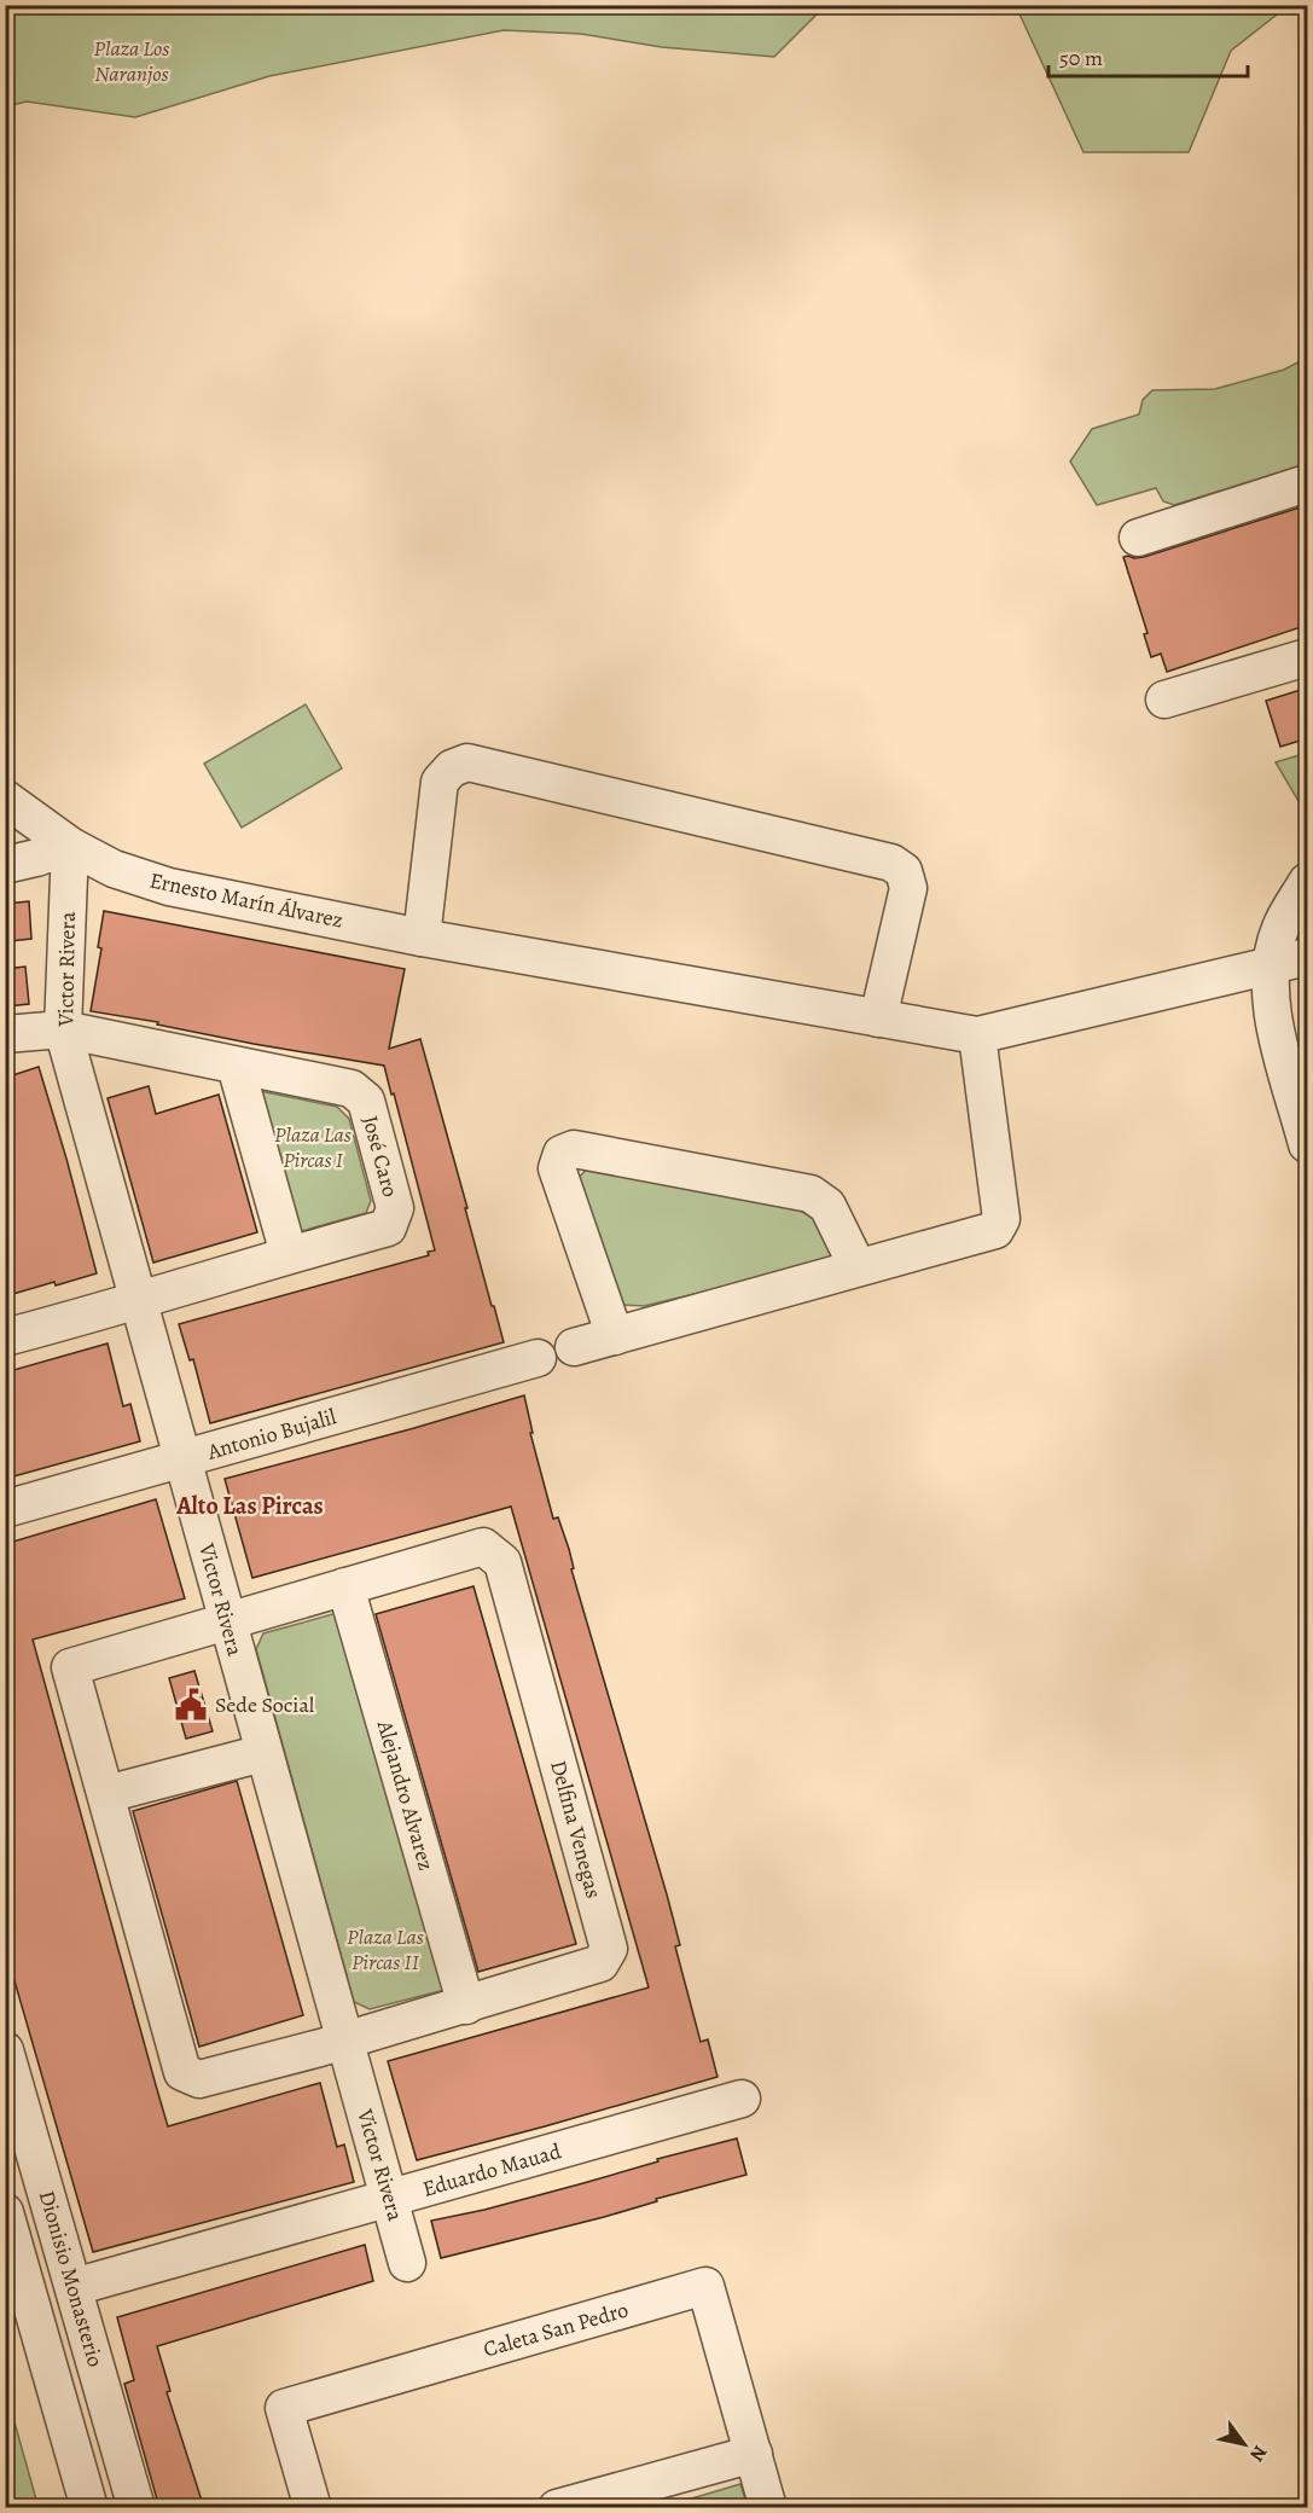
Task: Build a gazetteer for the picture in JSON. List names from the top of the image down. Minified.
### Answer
{"streets":{"street":["Ernesto Marín Álvarez","Victor Rivera","José Caro","Antonio Bujalil","Alejandro Alvarez","Delfina Venegas","Eduardo Mauad","Dionisio Monasterio","Caleta San Pedro"]},"crossings":[["Ernesto Marín Álvarez","Victor Rivera"],["Victor Rivera","José Caro"],["Victor Rivera","Antonio Bujalil"],["Victor Rivera","Delfina Venegas"],["Victor Rivera","Eduardo Mauad"],["Alejandro Alvarez","Delfina Venegas"],["Eduardo Mauad","Dionisio Monasterio"]],"districts":["Alto Las Pircas"],"parks":["Plaza Los Naranjos","Plaza Las Pircas I","Plaza Las Pircas II"],"places":{"public building":["Sede Social"]},"scale_bar":"50 m","north":"bottom right"}
